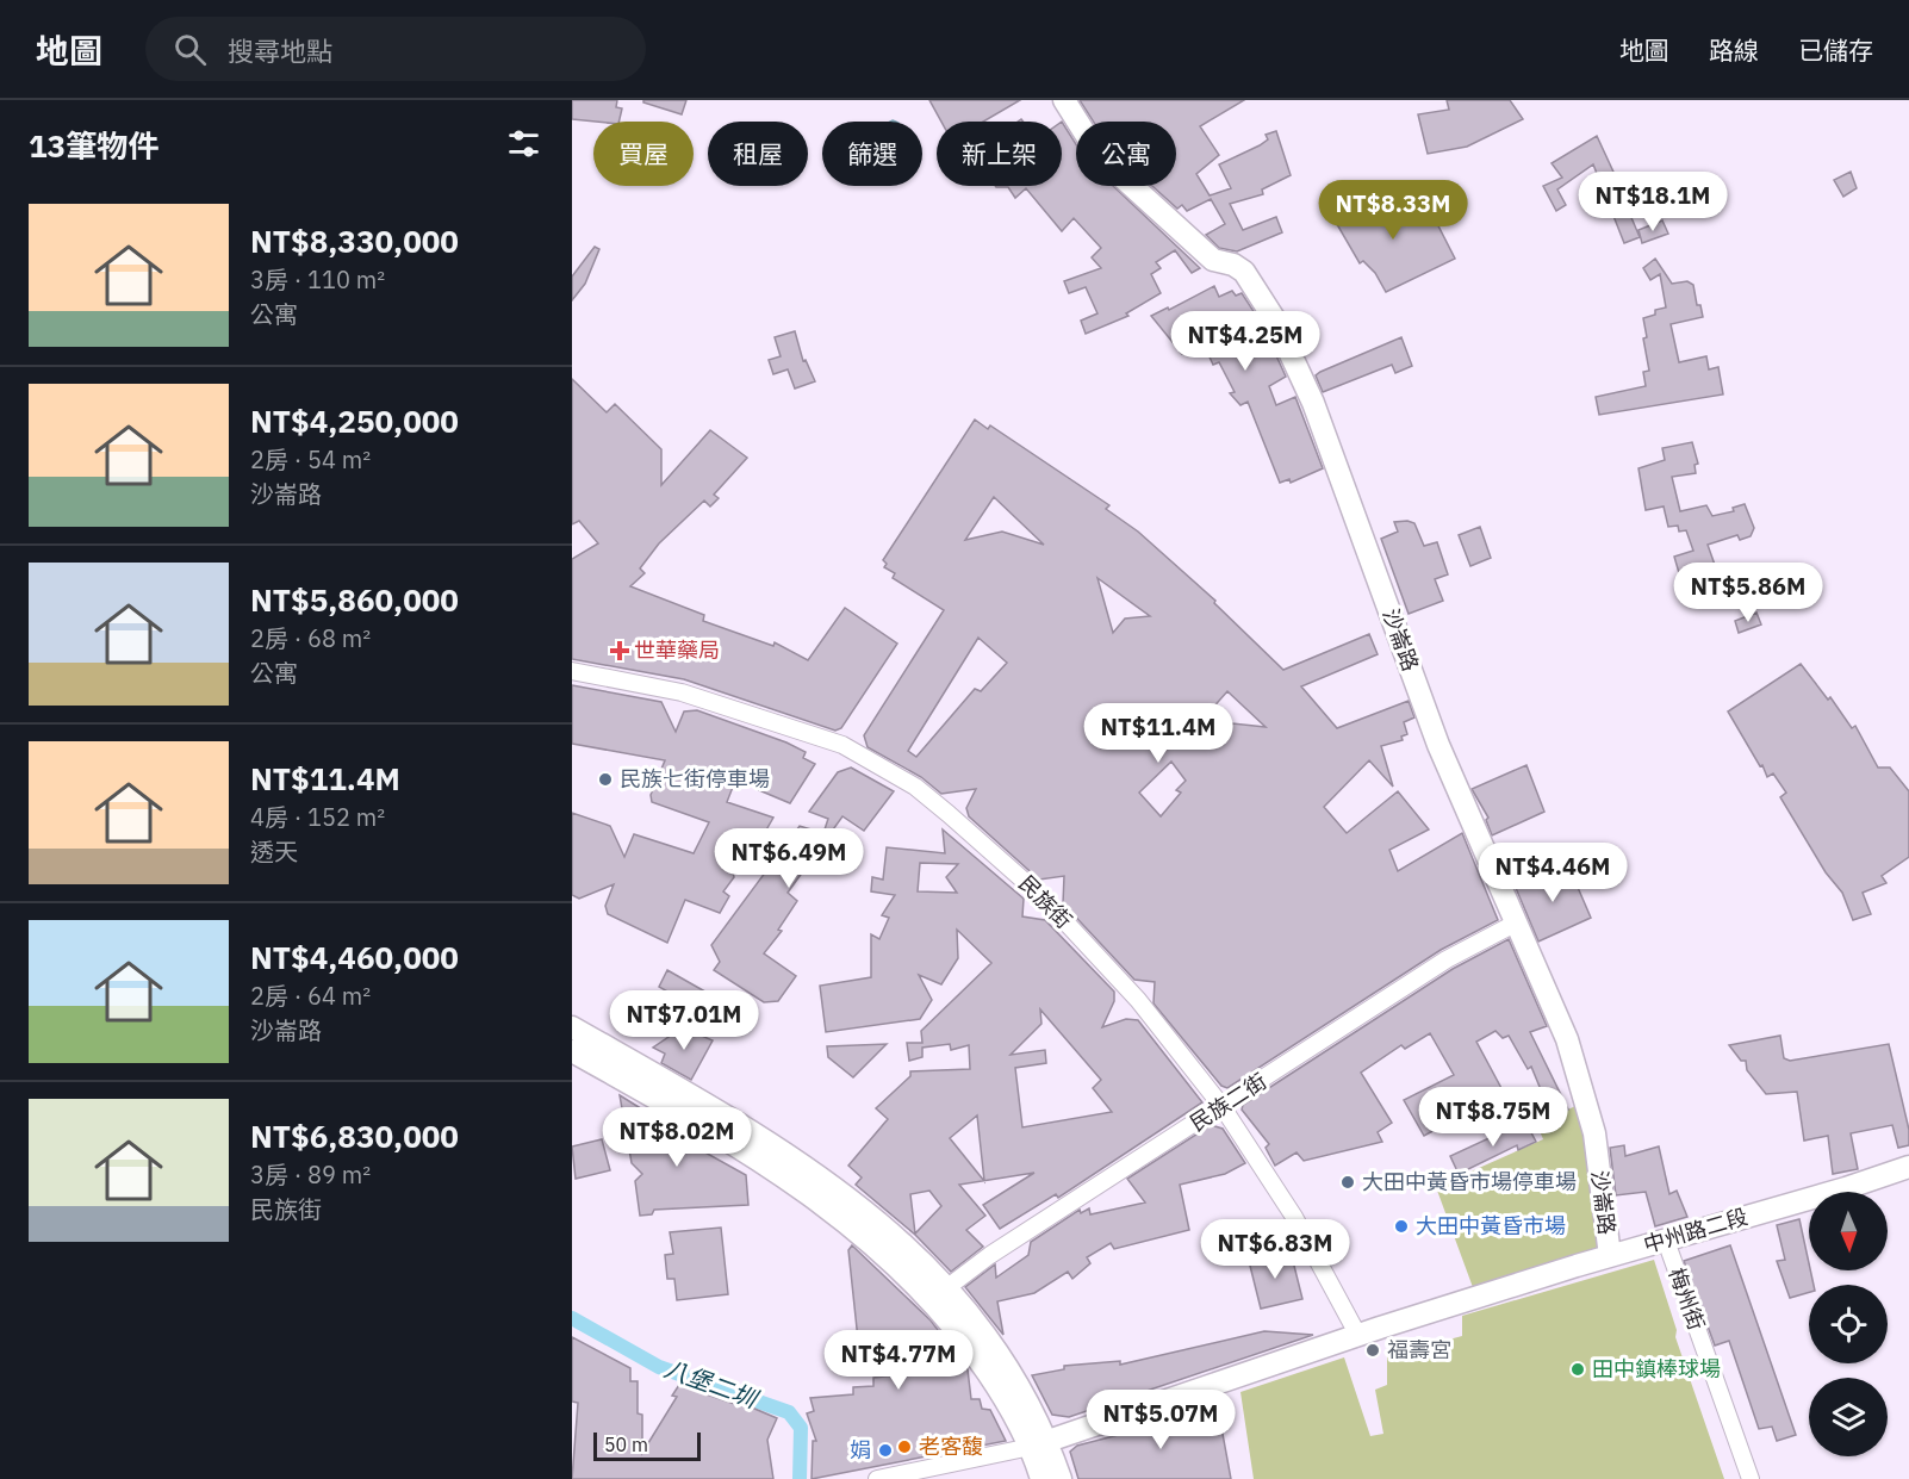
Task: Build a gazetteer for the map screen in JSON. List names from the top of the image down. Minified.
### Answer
{"streets":{"street":["沙崙路","民族街","民族二街","中州路二段","梅州街"]},"crossings":[["沙崙路","民族二街"],["沙崙路","中州路二段"],["民族街","民族二街"],["民族街","中州路二段"],["中州路二段","梅州街"]],"water":["八堡二圳"],"places":{"health":["世華藥局"],"other":["民族七街停車場","大田中黃昏市場停車場","大田中黃昏市場","福壽宮","田中鎮棒球場","老客馥","娟"]},"scale_bar":"50 m","north":"bottom","page":{"header":"地圖","search":"搜尋地點","nav":["地圖","路線","已儲存"],"heading":"13筆物件","chip":["買屋","租屋","篩選","新上架","公寓"],"price":["NT$18.1M","NT$8.33M","NT$4.25M","NT$5.86M","NT$11.4M","NT$6.49M","NT$4.46M","NT$7.01M","NT$8.75M","NT$8.02M","NT$6.83M","NT$4.77M","NT$5.07M"],"list":[{"name":"NT$8,330,000","note":"3房 · 110 m² · 公寓"},{"name":"NT$4,250,000","note":"2房 · 54 m² · 沙崙路"},{"name":"NT$5,860,000","note":"2房 · 68 m² · 公寓"},{"name":"NT$11.4M","note":"4房 · 152 m² · 透天"},{"name":"NT$4,460,000","note":"2房 · 64 m² · 沙崙路"},{"name":"NT$6,830,000","note":"3房 · 89 m² · 民族街"}],"scale":"50 m"}}
